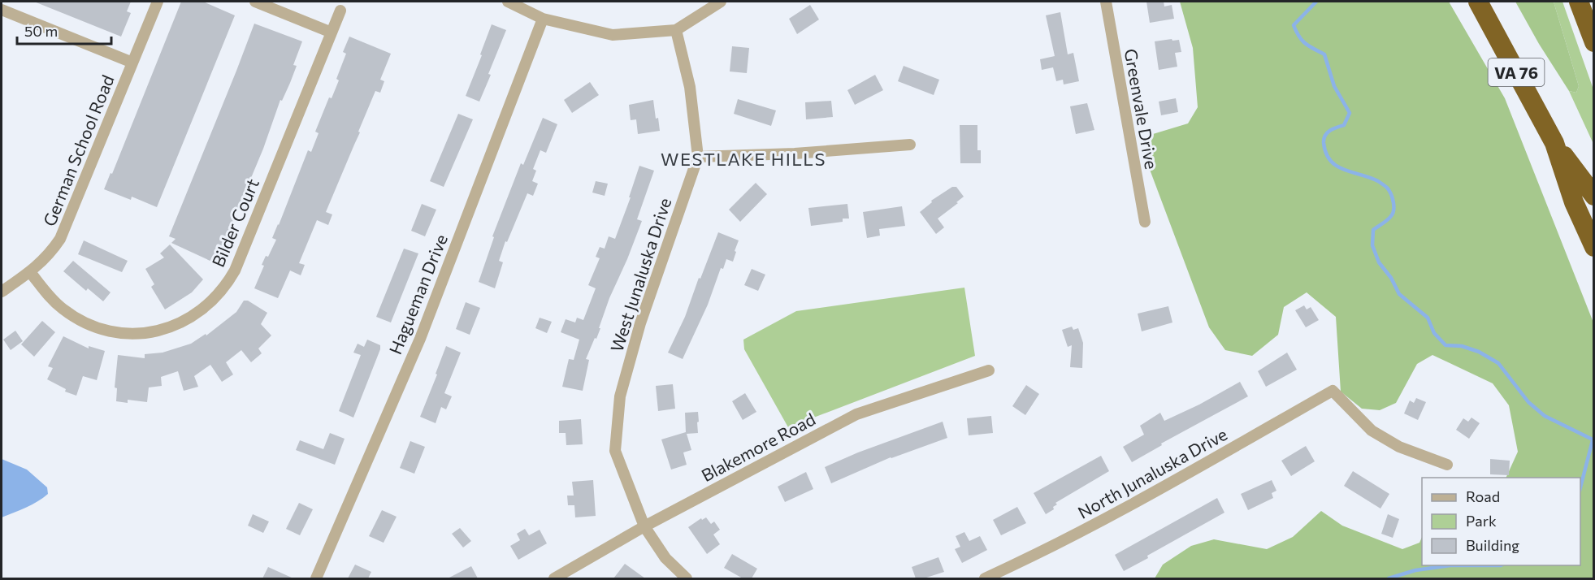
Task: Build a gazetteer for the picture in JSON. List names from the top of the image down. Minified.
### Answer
{"streets":{"highway":["VA 76"],"street":["Greenvale Drive","German School Road","Bilder Court","West Junaluska Drive","Hagueman Drive","Blakemore Road","North Junaluska Drive"]},"crossings":[["German School Road","Bilder Court"],["West Junaluska Drive","Blakemore Road"]],"districts":["WESTLAKE HILLS"],"legend":["Road","Park","Building"],"scale_bar":"50 m"}
